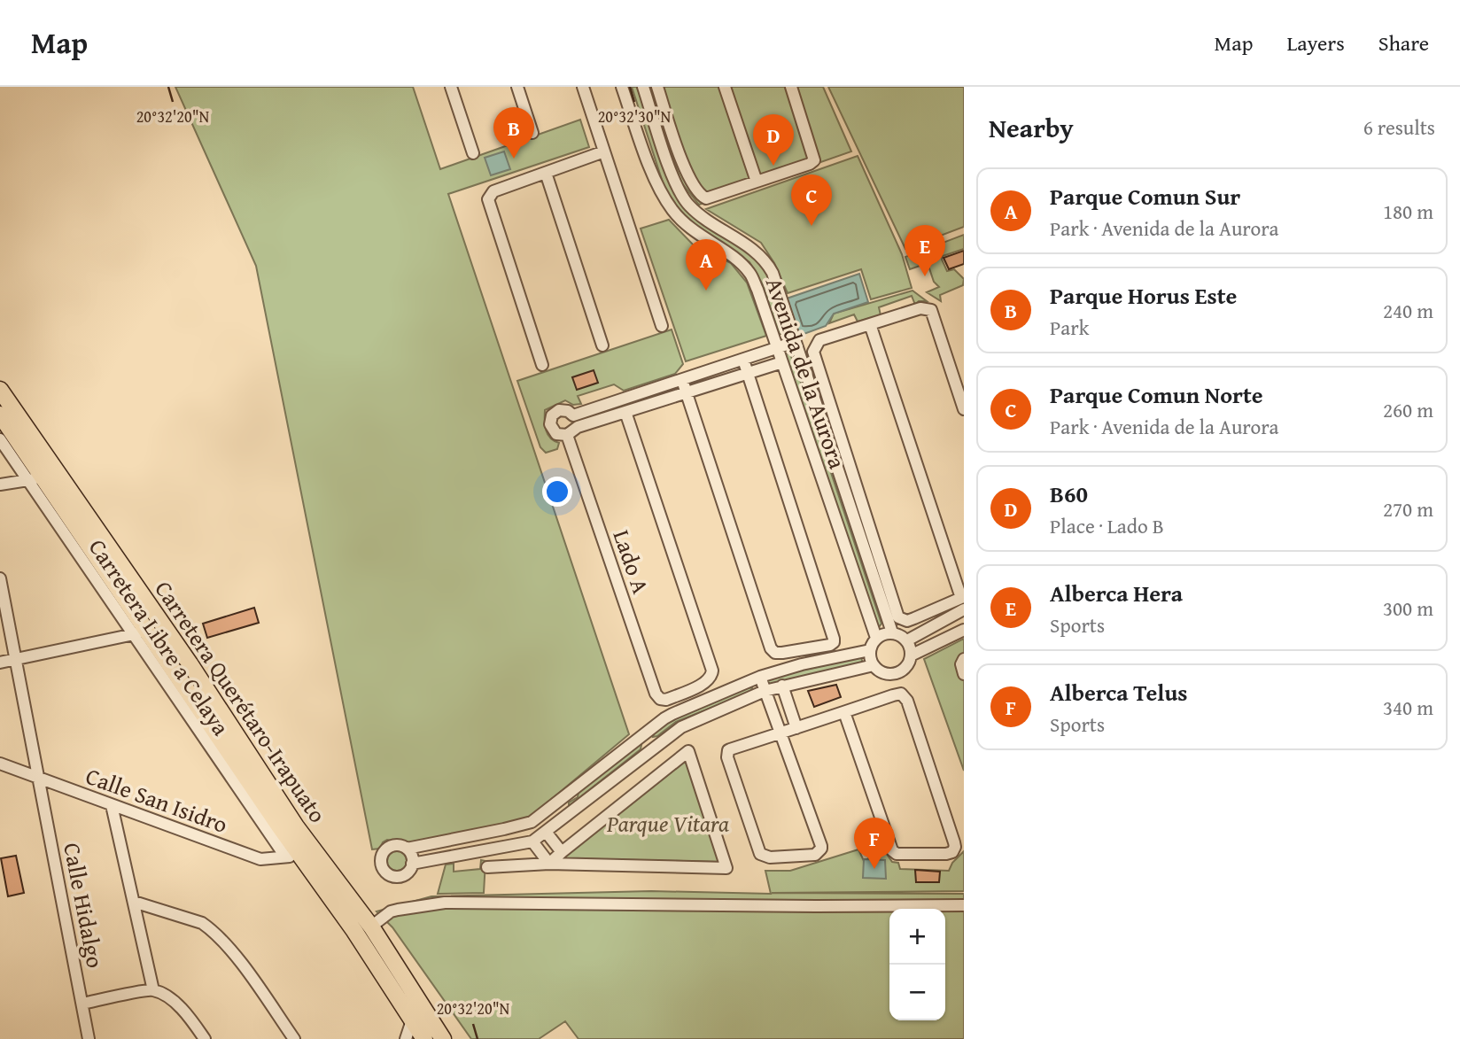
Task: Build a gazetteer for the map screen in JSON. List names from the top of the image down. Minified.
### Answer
{"streets":{"highway":["Carretera Querétaro-Irapuato"],"street":["Avenida de la Aurora","Lado A","Calle San Isidro","Calle Hidalgo"]},"crossings":[["Calle San Isidro","Calle Hidalgo"]],"parks":["Parque Vitara"],"page":{"header":"Map","nav":["Map","Layers","Share"],"heading":["Nearby","6 results"],"pins":["B","D","C","E","A","F"],"list":[{"mark":"A","name":"Parque Comun Sur","note":"Park · Avenida de la Aurora","value":"180 m"},{"mark":"B","name":"Parque Horus Este","note":"Park","value":"240 m"},{"mark":"C","name":"Parque Comun Norte","note":"Park · Avenida de la Aurora","value":"260 m"},{"mark":"D","name":"B60","note":"Place · Lado B","value":"270 m"},{"mark":"E","name":"Alberca Hera","note":"Sports","value":"300 m"},{"mark":"F","name":"Alberca Telus","note":"Sports","value":"340 m"}],"map_buttons":["+","−"]},"coordinates":["20°32'20\"N","20°32'30\"N"]}
